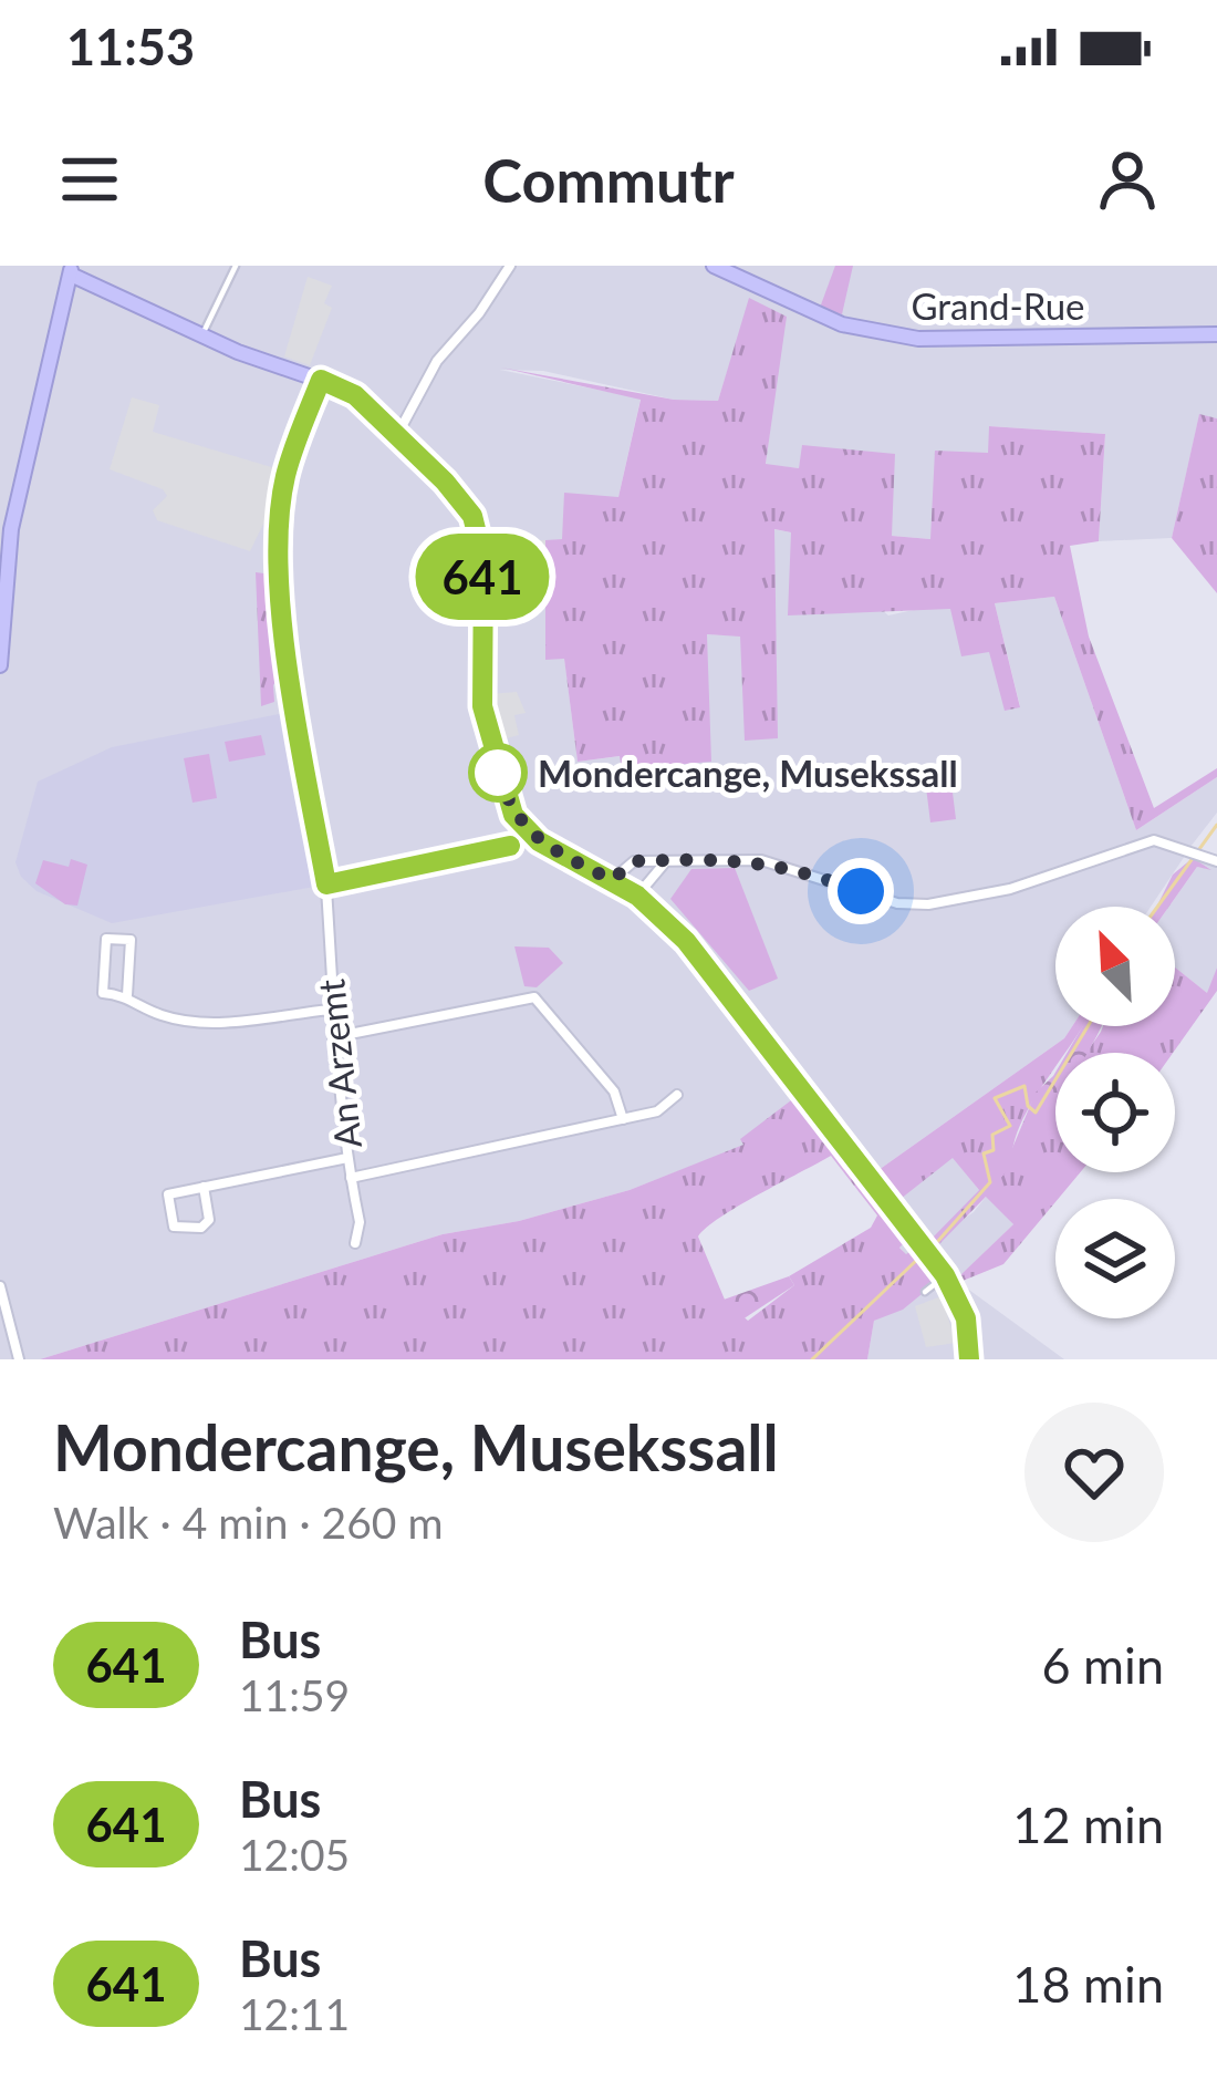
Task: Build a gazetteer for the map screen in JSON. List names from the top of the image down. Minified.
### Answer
{"streets":{"main road":["Grand-Rue"],"street":["An Arzemt"]},"places":["Mondercange, Musekssall"],"lines":["bus line 641"],"north":"top left","page":{"status":"11:53","header":"Commutr","on_map":"641","heading":["Mondercange, Musekssall","Walk · 4 min · 260 m"],"list":[{"mark":"641","name":"Bus","note":"11:59","value":"6 min"},{"mark":"641","name":"Bus","note":"12:05","value":"12 min"},{"mark":"641","name":"Bus","note":"12:11","value":"18 min"}]}}
